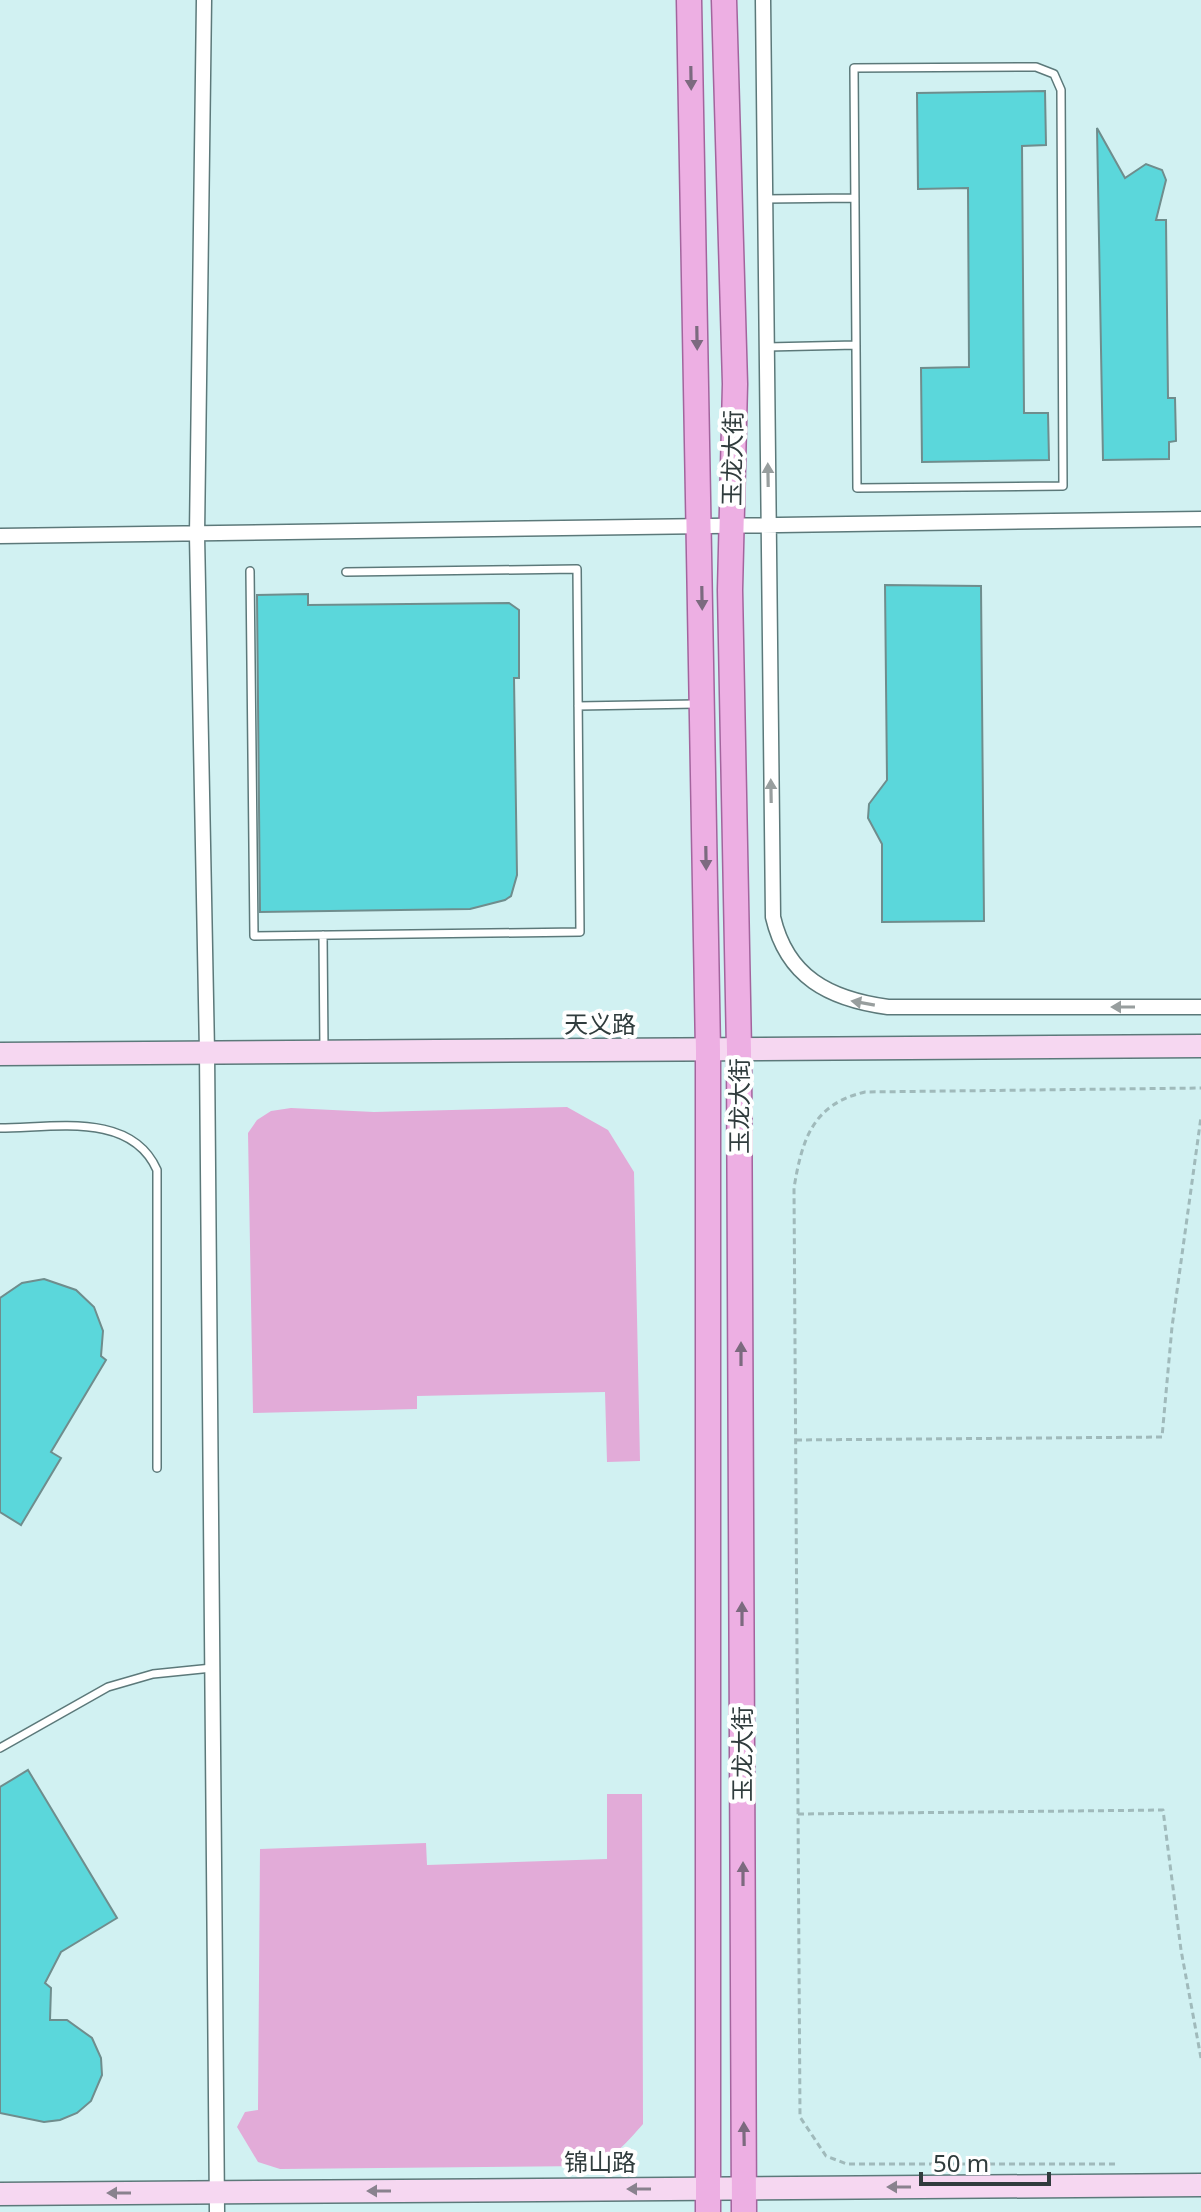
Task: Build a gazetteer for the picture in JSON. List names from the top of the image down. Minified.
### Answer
{"streets":{"main road":["玉龙大街","天义路","锦山路"]},"crossings":[["玉龙大街","天义路"],["玉龙大街","锦山路"]],"one_way":["锦山路"],"scale_bar":"50 m"}
